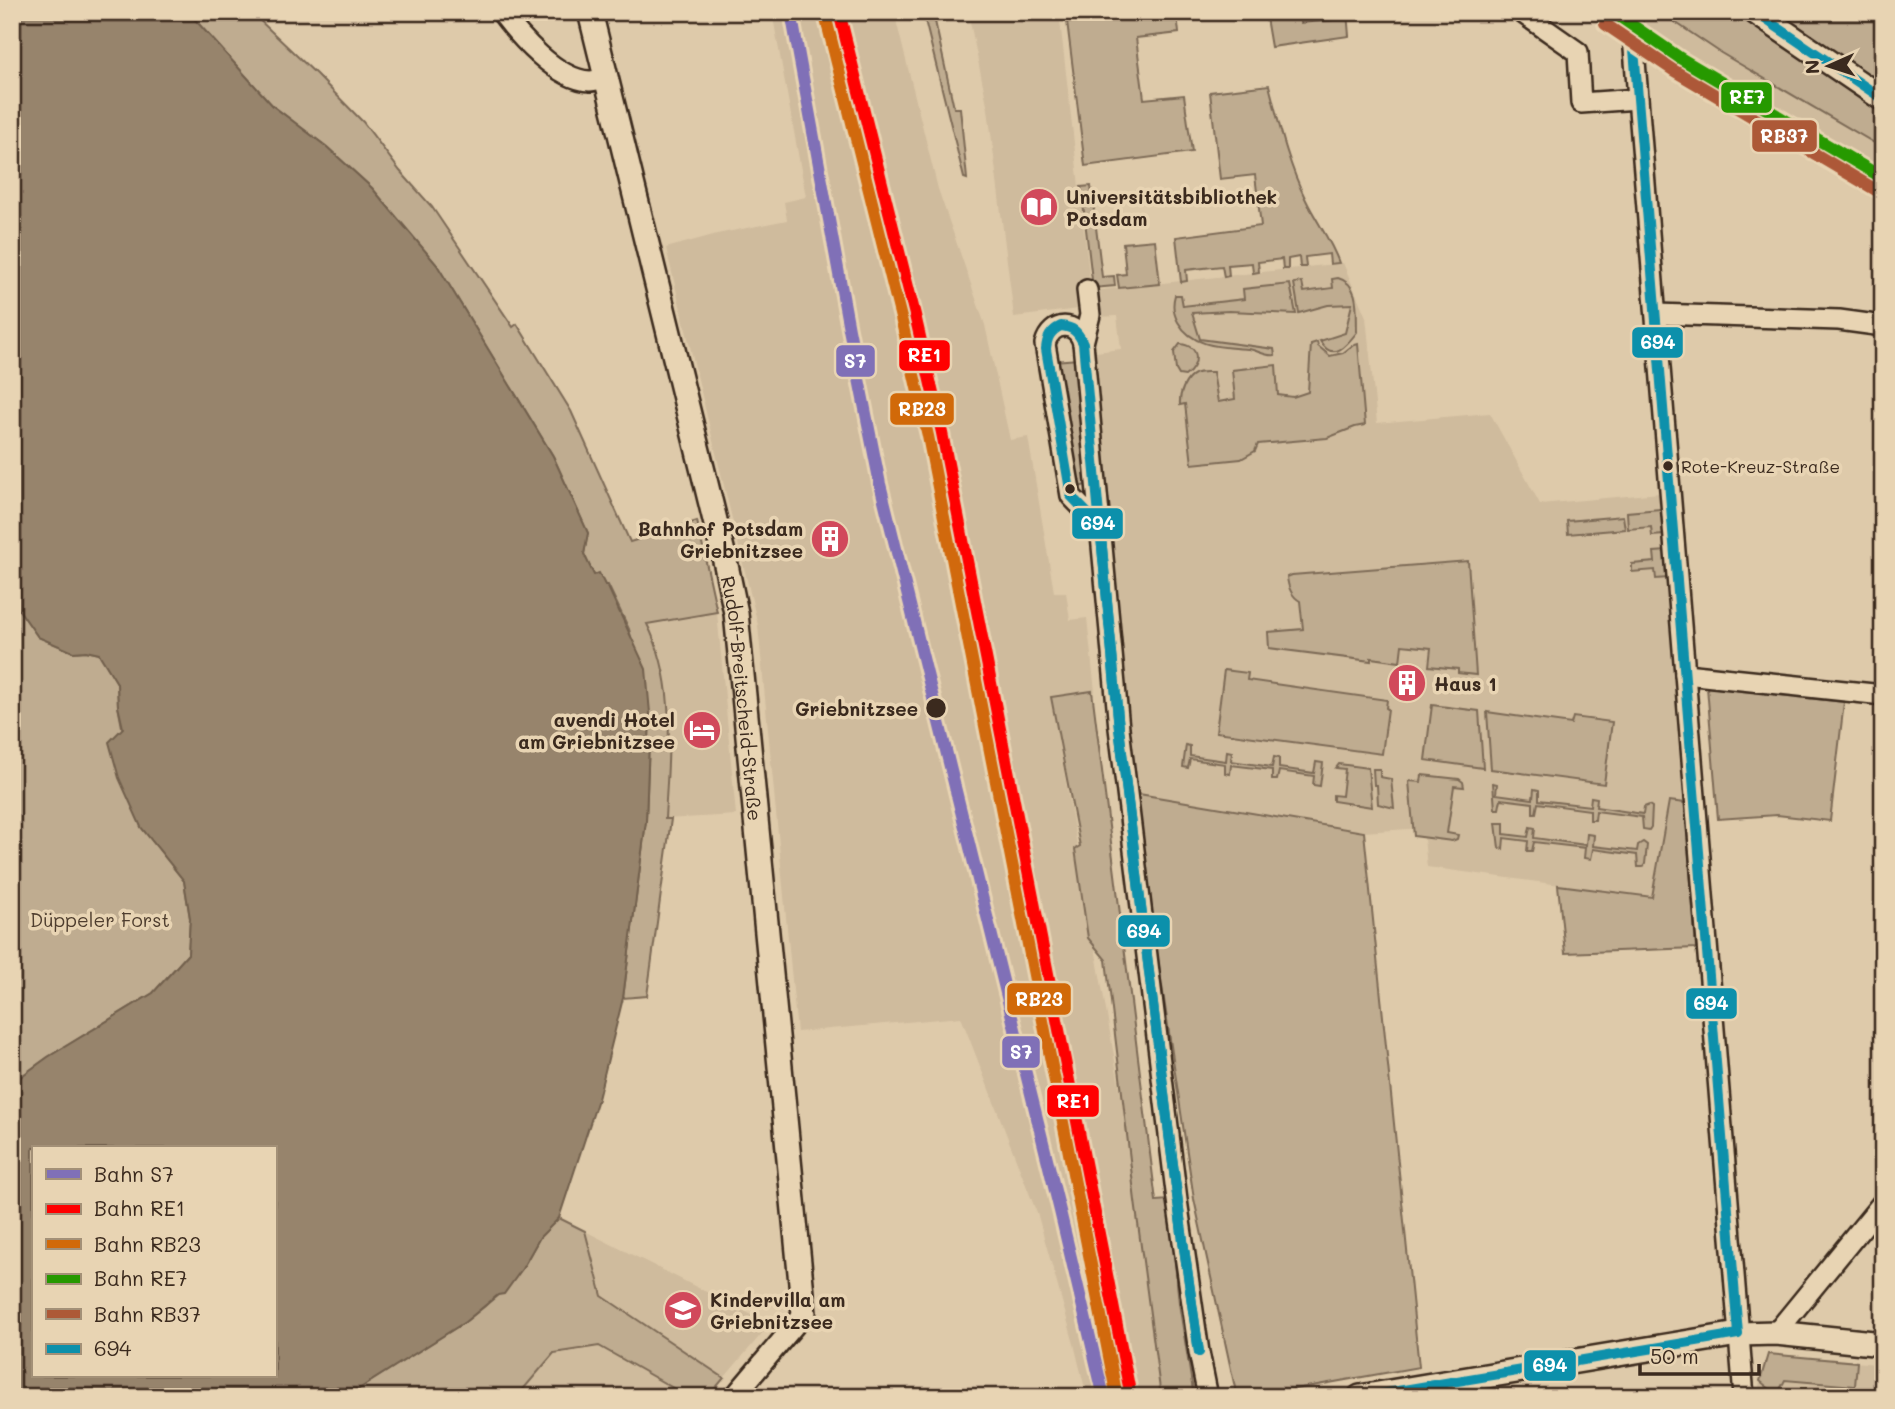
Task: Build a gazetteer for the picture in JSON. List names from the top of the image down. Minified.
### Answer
{"streets":{"street":["Rudolf-Breitscheid-Straße"]},"parks":["Düppeler Forst"],"places":{"library":["Universitätsbibliothek Potsdam"],"other":["Rote-Kreuz-Straße","Griebnitzsee"],"building":["Bahnhof Potsdam Griebnitzsee","Haus 1"],"hotel":["avendi Hotel am Griebnitzsee"],"school or university":["Kindervilla am Griebnitzsee"]},"lines":["rail line S7","rail line RE1","rail line RE7","transit line 694","rail line RB23","rail line RB37"],"legend":["Bahn S7","Bahn RE1","Bahn RB23","Bahn RE7","Bahn RB37","694"],"scale_bar":"50 m","north":"left"}
